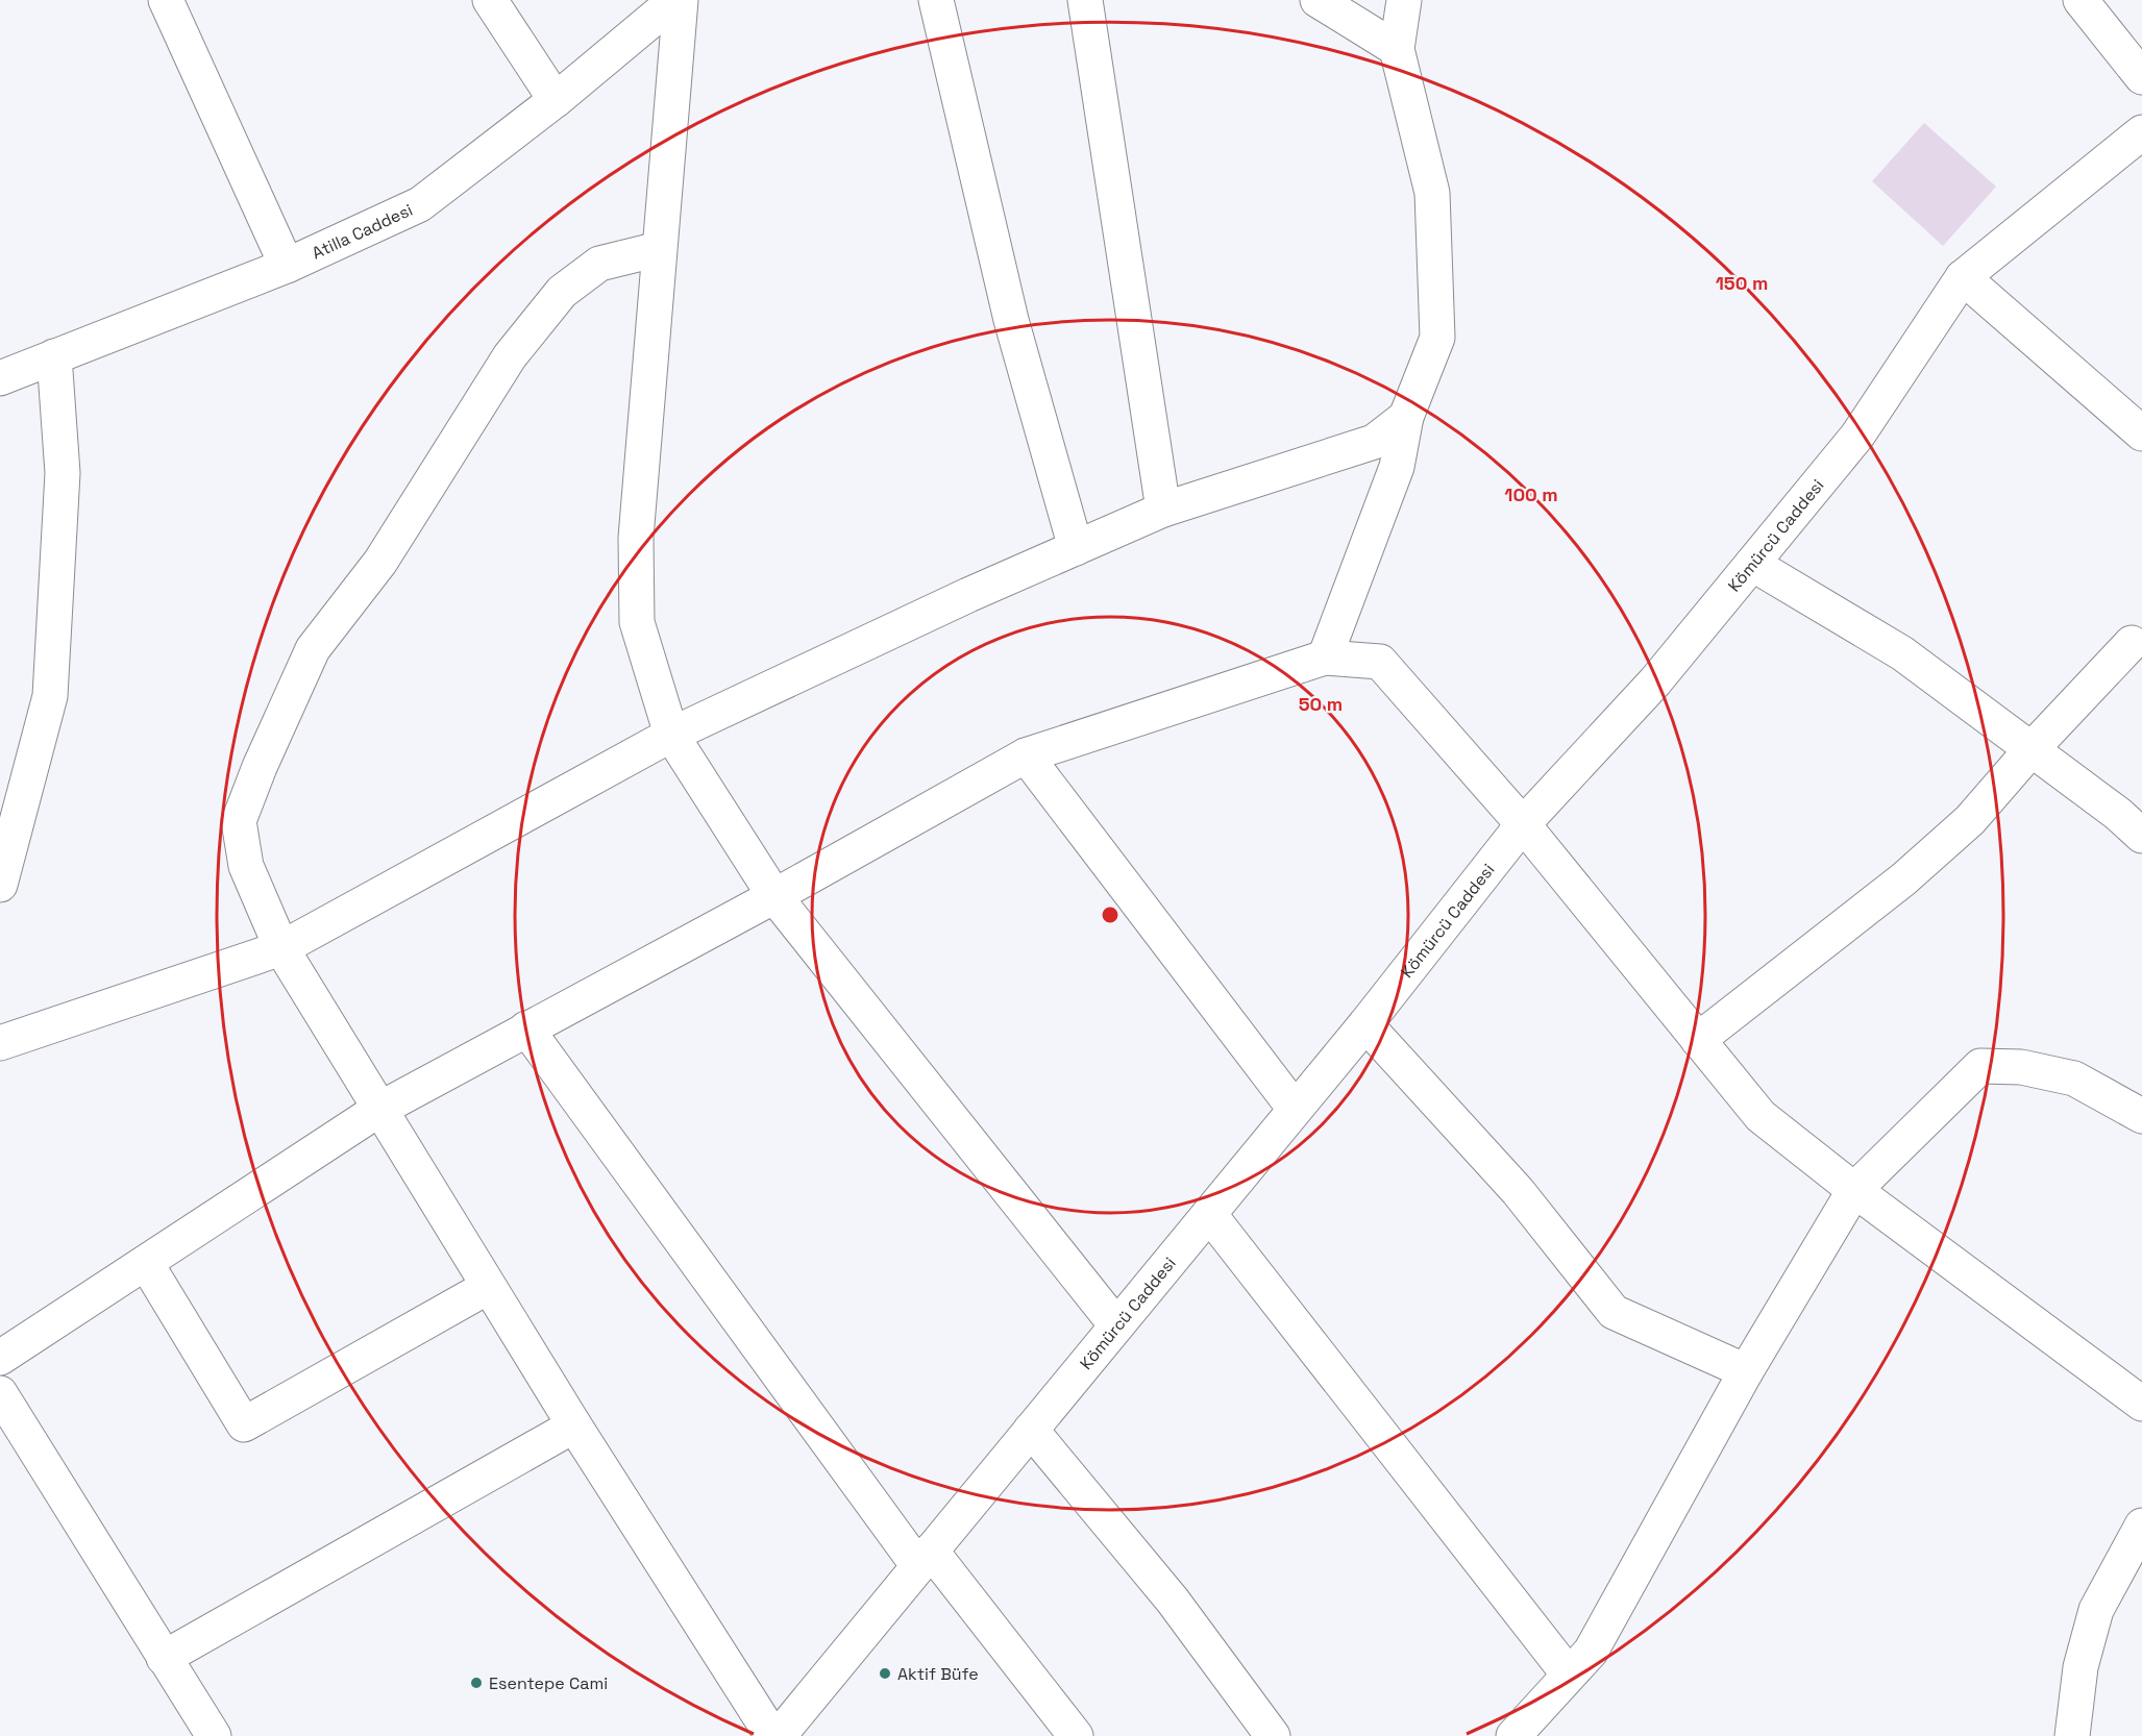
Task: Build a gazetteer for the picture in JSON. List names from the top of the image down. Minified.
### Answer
{"streets":{"street":["Atilla Caddesi","Kömürcü Caddesi"]},"places":["Aktif Büfe","Esentepe Cami"],"rings":["150 m","100 m","50 m"]}
